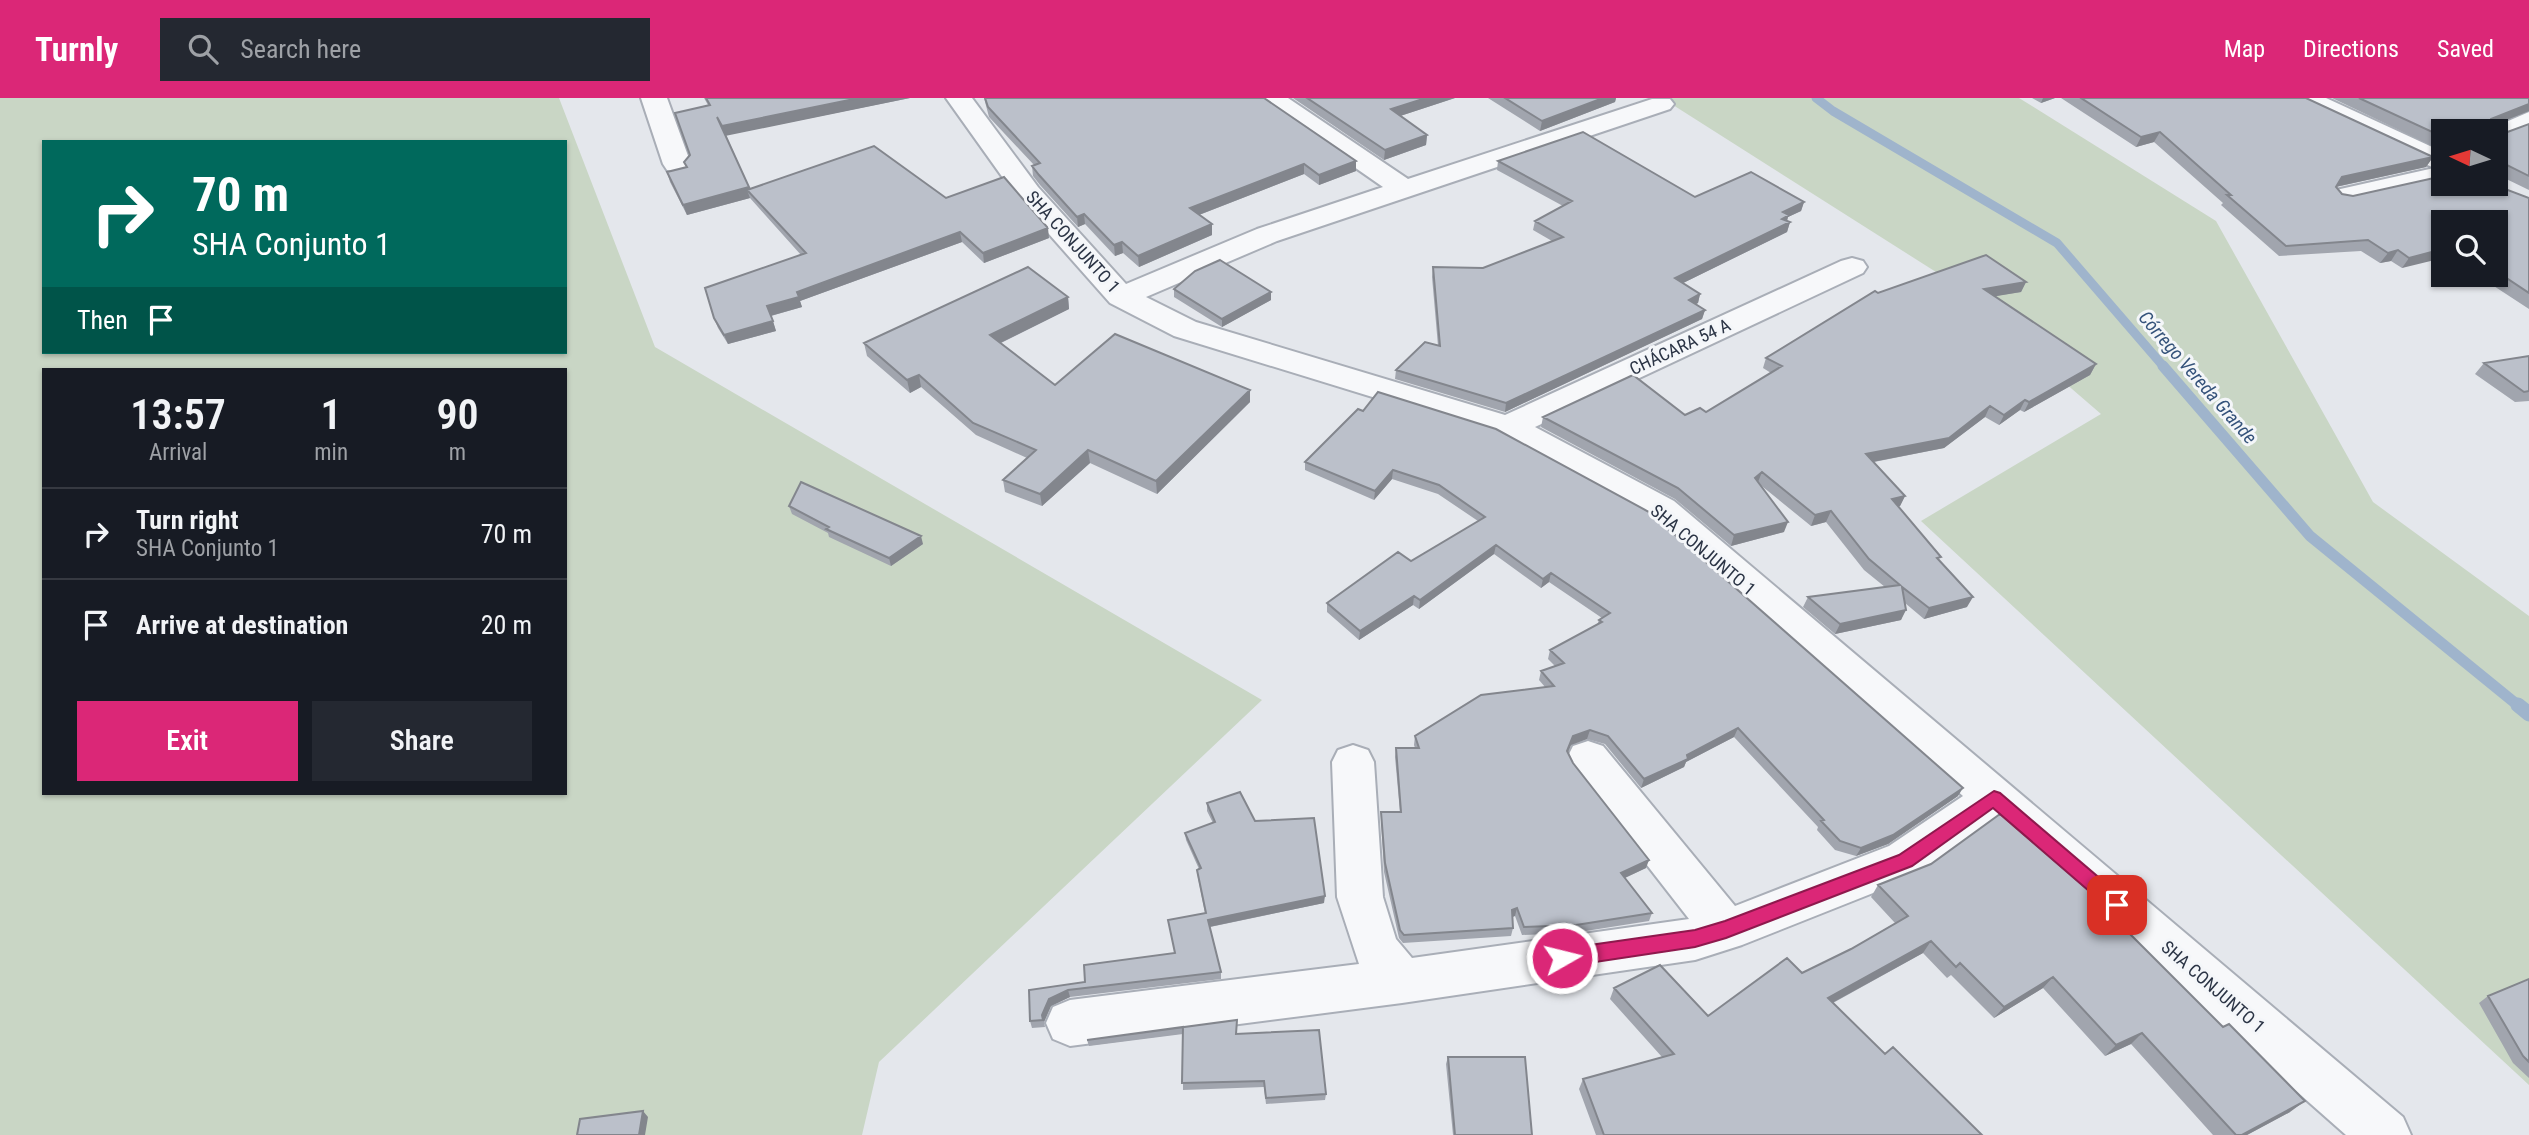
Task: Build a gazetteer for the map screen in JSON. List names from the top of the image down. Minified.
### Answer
{"streets":{"street":["SHA CONJUNTO 1","CHÁCARA 54 A"]},"crossings":[["SHA CONJUNTO 1","CHÁCARA 54 A"]],"water":["Córrego Vereda Grande"],"north":"left","page":{"header":"Turnly","search":"Search here","nav":["Map","Directions","Saved"],"turn":["70 m","SHA Conjunto 1"],"then":"Then","eta":["13:57","Arrival","1","min","90","m"],"list":[{"name":"Turn right","note":"SHA Conjunto 1","value":"70 m"},{"name":"Arrive at destination","value":"20 m"}],"buttons":["Exit","Share"]}}
